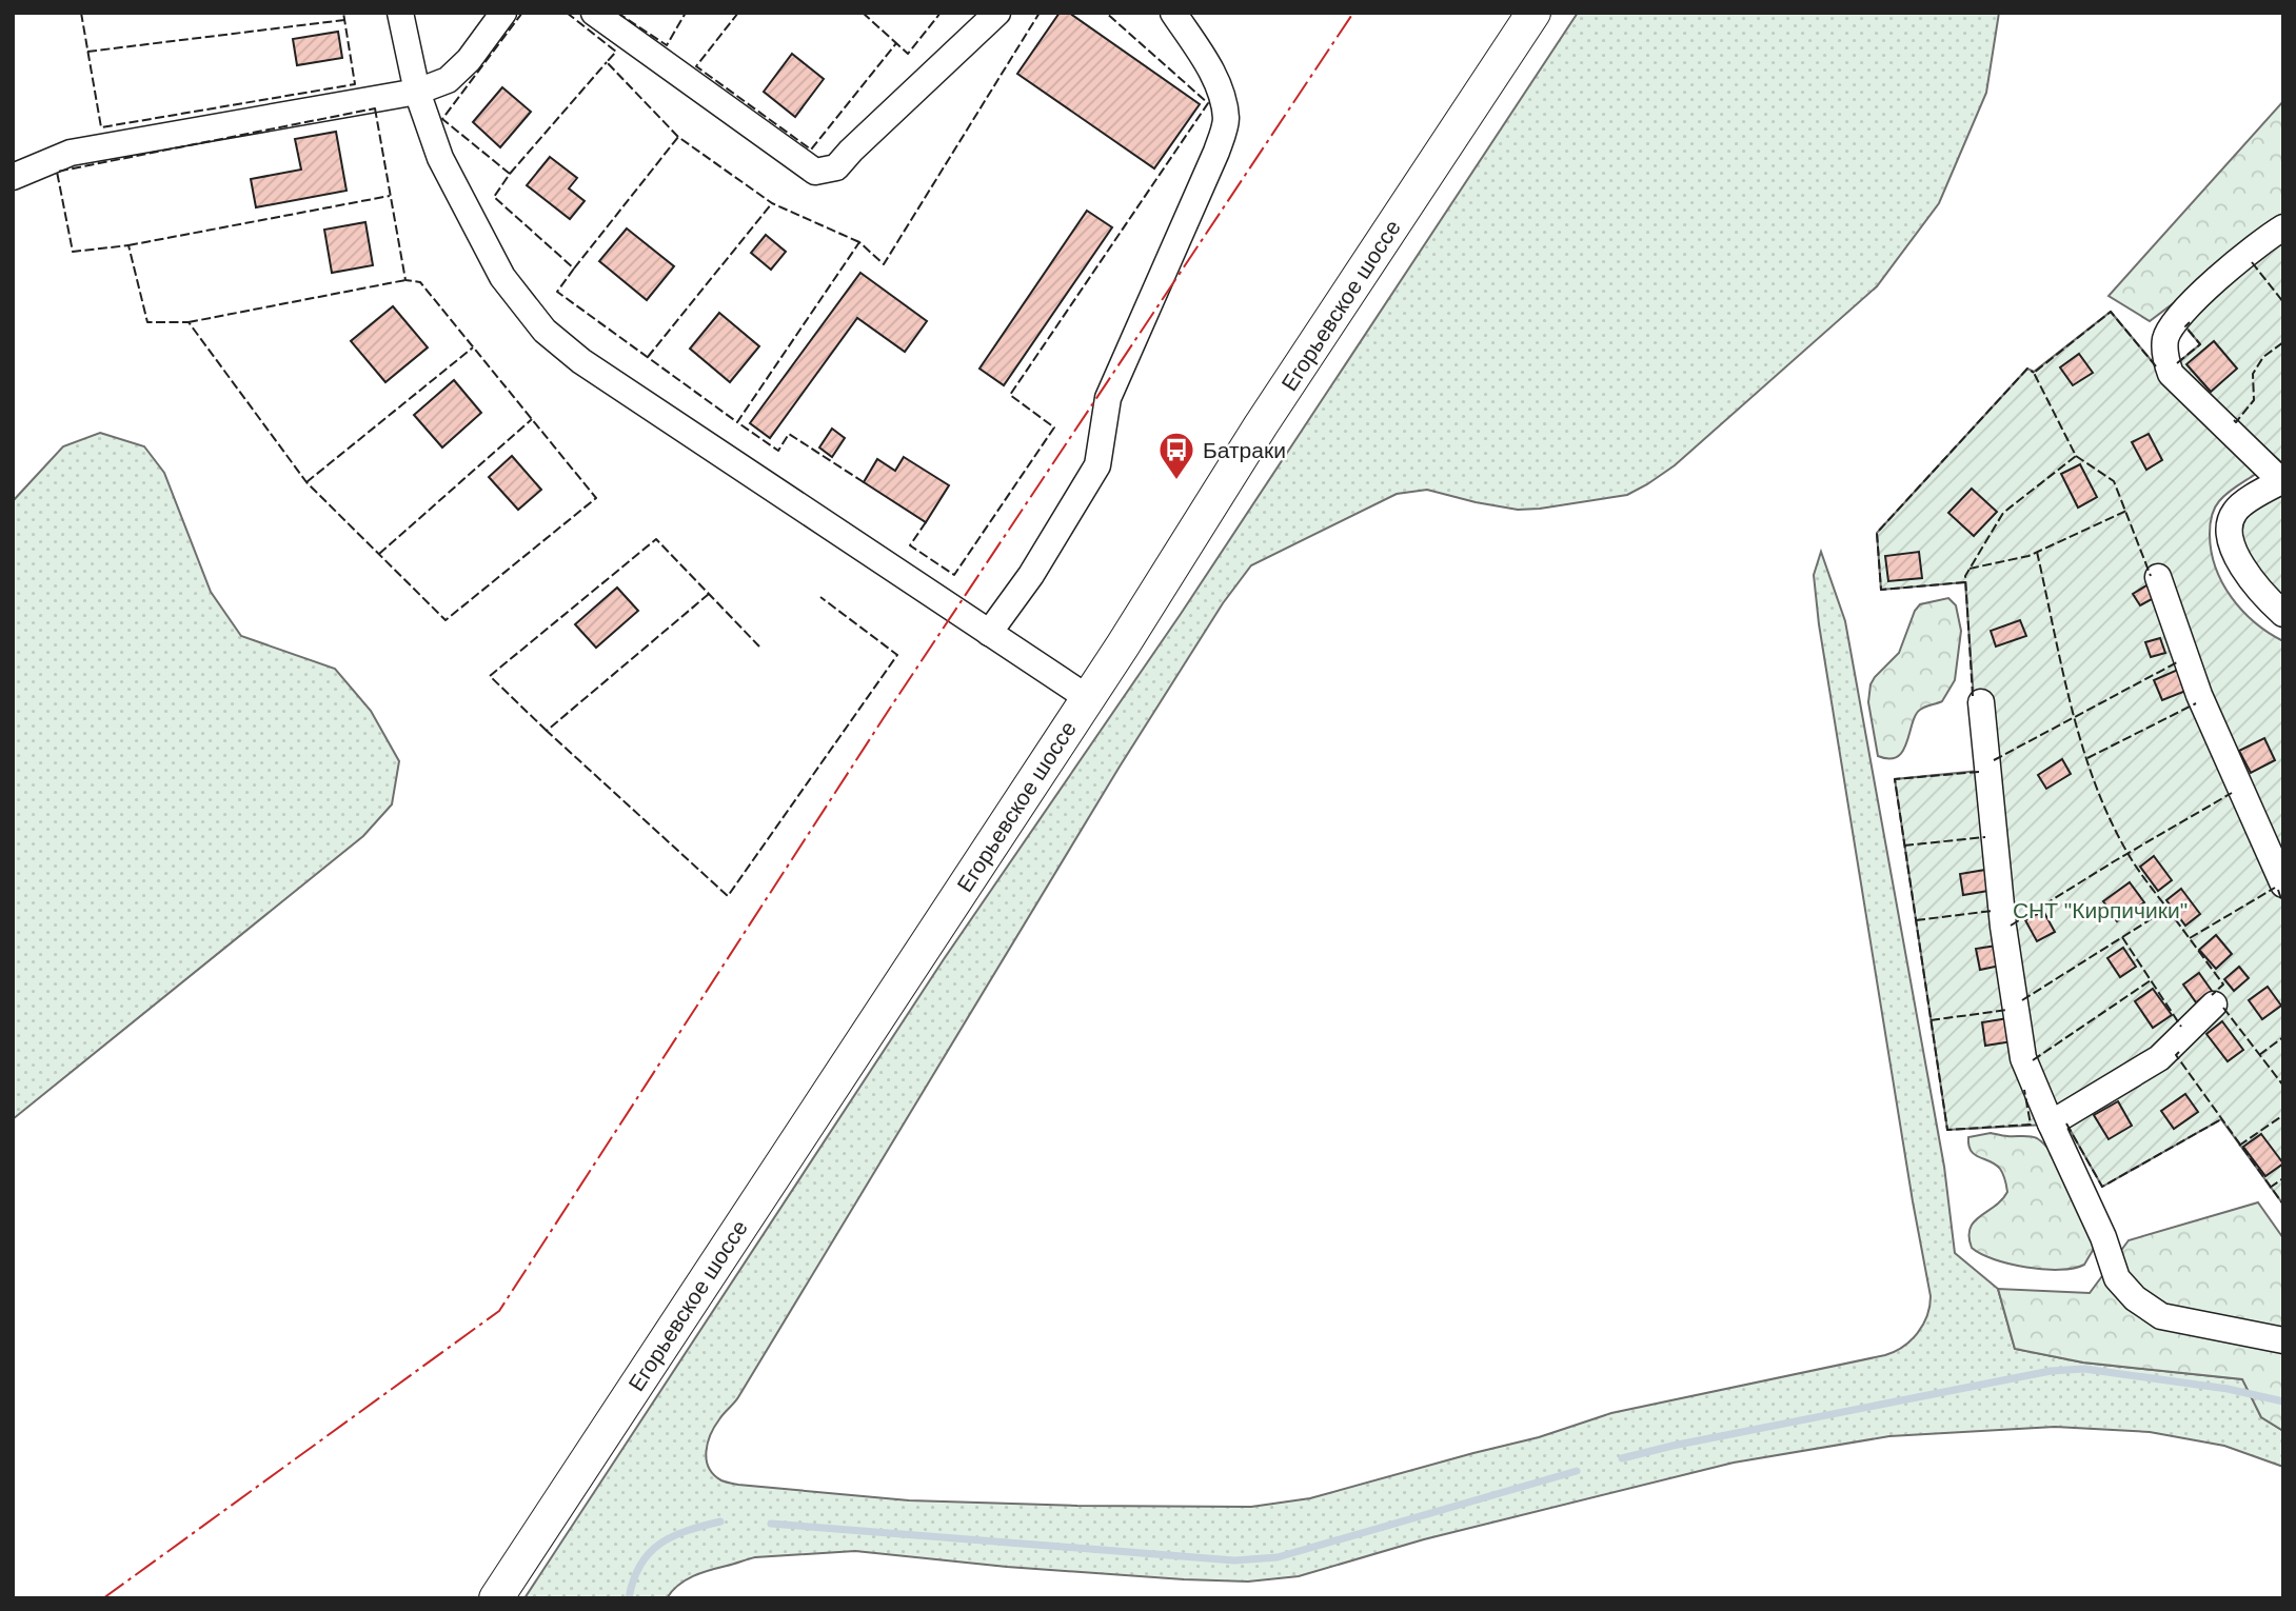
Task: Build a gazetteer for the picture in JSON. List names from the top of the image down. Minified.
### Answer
{"streets":{"main road":["Егорьевское шоссе"]},"parks":["СНТ \"Кирпичики\""],"places":{"bus stop":["Батраки"]}}
